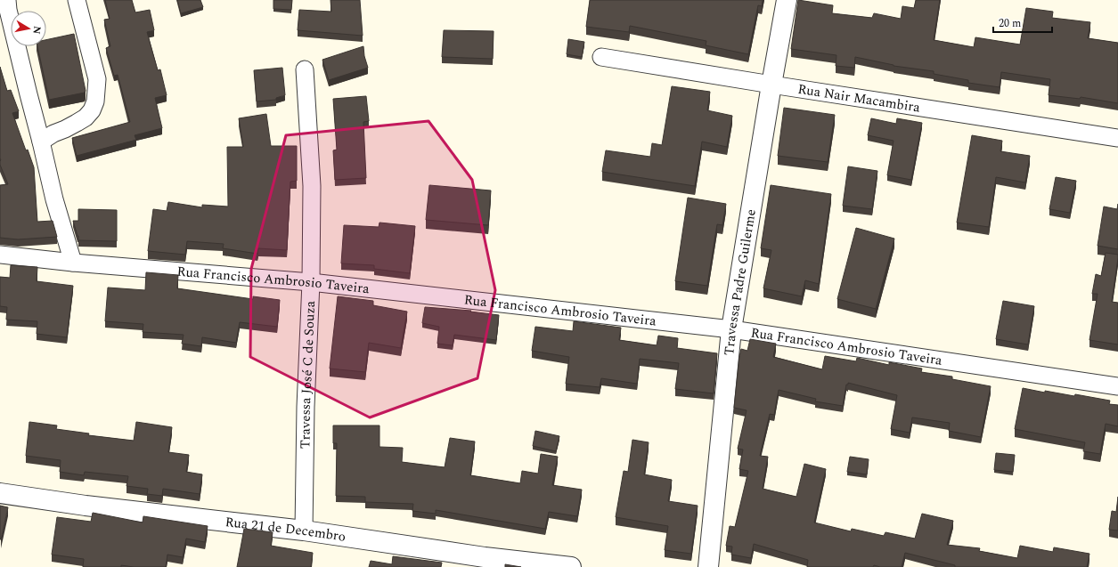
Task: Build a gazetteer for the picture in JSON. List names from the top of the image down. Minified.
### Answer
{"streets":{"street":["Rua Nair Macambira","Rua Francisco Ambrosio Taveira","Travessa Padre Guilerme","Travessa José C de Souza","Rua 21 de Decembro"]},"crossings":[["Rua Nair Macambira","Travessa Padre Guilerme"],["Rua Francisco Ambrosio Taveira","Travessa Padre Guilerme"],["Rua Francisco Ambrosio Taveira","Travessa José C de Souza"],["Travessa José C de Souza","Rua 21 de Decembro"]],"scale_bar":"20 m","north":"right"}
